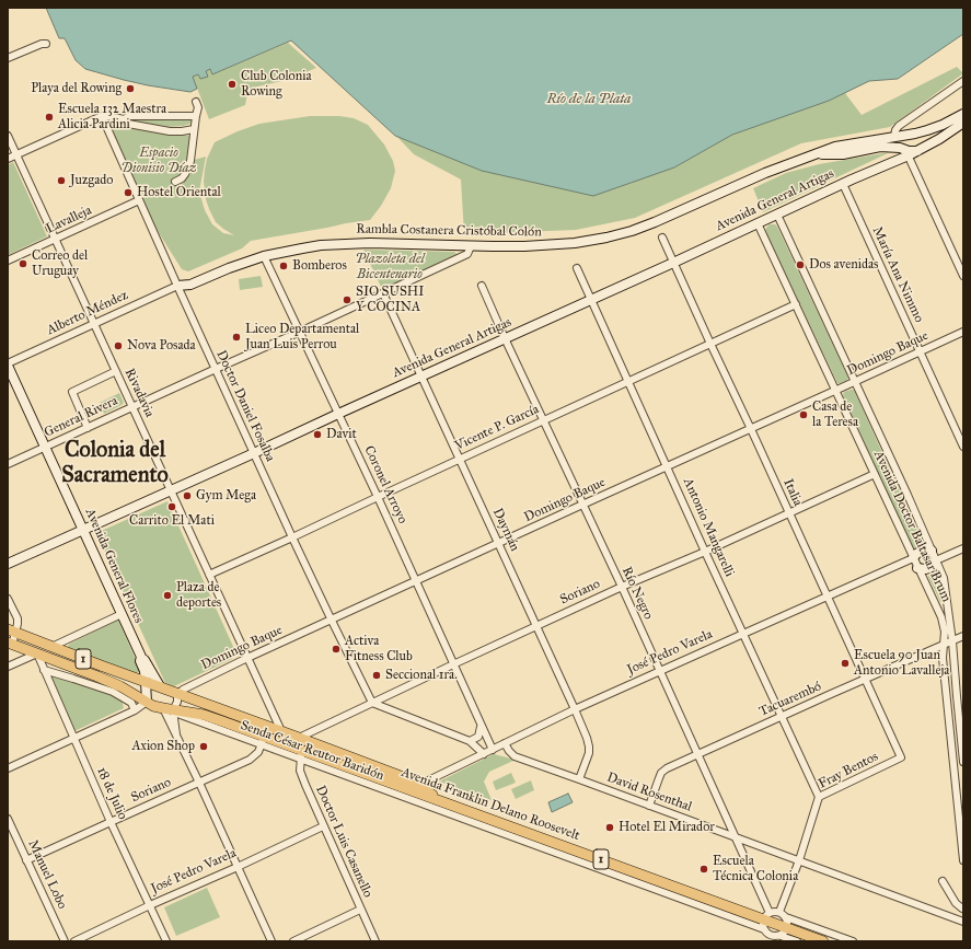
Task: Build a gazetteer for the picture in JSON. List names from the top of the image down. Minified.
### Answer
{"streets":{"main road":["1","Avenida Franklin Delano Roosevelt"],"street":["Avenida General Artigas","Lavalleja","Rambla Costanera Cristóbal Colón","María Ana Nimmo","Alberto Méndez","Domingo Baque","Rivadavia","Doctor Daniel Fosalba","General Rivera","Vicente P. García","Coronel Arroyo","Italia","Avenida Doctor Baltasar Brum","Antonio Mangarelli","Daymán","Avenida General Flores","Soriano","Río Negro","José Pedro Varela","Tacuarembó","Fray Bentos","David Rosenthal","18 de Julio","Doctor Luis Casanello","Manuel Lobo"]},"crossings":[["Avenida General Artigas","Rambla Costanera Cristóbal Colón"],["Avenida General Artigas","María Ana Nimmo"],["Avenida General Artigas","Rivadavia"],["Avenida General Artigas","Doctor Daniel Fosalba"],["Avenida General Artigas","Coronel Arroyo"],["Avenida General Artigas","Italia"],["Avenida General Artigas","Avenida Doctor Baltasar Brum"],["Avenida General Artigas","Antonio Mangarelli"],["Avenida General Artigas","Daymán"],["Avenida General Artigas","Avenida General Flores"],["Avenida General Artigas","Río Negro"],["Lavalleja","Rivadavia"],["Lavalleja","Doctor Daniel Fosalba"],["Rambla Costanera Cristóbal Colón","Alberto Méndez"],["Rambla Costanera Cristóbal Colón","Doctor Daniel Fosalba"],["Rambla Costanera Cristóbal Colón","General Rivera"],["Rambla Costanera Cristóbal Colón","Coronel Arroyo"],["María Ana Nimmo","Domingo Baque"],["Alberto Méndez","Rivadavia"],["Alberto Méndez","Doctor Daniel Fosalba"],["Alberto Méndez","Avenida General Flores"],["Domingo Baque","Rivadavia"],["Domingo Baque","Doctor Daniel Fosalba"],["Domingo Baque","Coronel Arroyo"],["Domingo Baque","Italia"],["Domingo Baque","Avenida Doctor Baltasar Brum"],["Domingo Baque","Antonio Mangarelli"],["Domingo Baque","Daymán"],["Domingo Baque","Río Negro"],["Domingo Baque","Avenida Franklin Delano Roosevelt"],["Rivadavia","General Rivera"],["Rivadavia","Vicente P. García"],["Rivadavia","Avenida Franklin Delano Roosevelt"],["Doctor Daniel Fosalba","General Rivera"],["Doctor Daniel Fosalba","Vicente P. García"],["Doctor Daniel Fosalba","Soriano"],["General Rivera","Coronel Arroyo"],["General Rivera","Daymán"],["General Rivera","Avenida General Flores"],["Vicente P. García","Coronel Arroyo"],["Vicente P. García","Italia"],["Vicente P. García","Avenida Doctor Baltasar Brum"],["Vicente P. García","Antonio Mangarelli"],["Vicente P. García","Daymán"],["Vicente P. García","Río Negro"],["Coronel Arroyo","Soriano"],["Coronel Arroyo","José Pedro Varela"],["Italia","Soriano"],["Italia","José Pedro Varela"],["Italia","Tacuarembó"],["Italia","Fray Bentos"],["Avenida Doctor Baltasar Brum","Soriano"],["Avenida Doctor Baltasar Brum","José Pedro Varela"],["Avenida Doctor Baltasar Brum","Tacuarembó"],["Antonio Mangarelli","Soriano"],["Antonio Mangarelli","José Pedro Varela"],["Antonio Mangarelli","Tacuarembó"],["Antonio Mangarelli","Fray Bentos"],["Daymán","Soriano"],["Daymán","José Pedro Varela"],["Daymán","David Rosenthal"],["Avenida General Flores","1"],["Avenida General Flores","Avenida Franklin Delano Roosevelt"],["Soriano","Río Negro"],["Soriano","18 de Julio"],["Soriano","Avenida Franklin Delano Roosevelt"],["Soriano","Manuel Lobo"],["Río Negro","José Pedro Varela"],["Río Negro","Tacuarembó"],["Río Negro","David Rosenthal"],["Río Negro","Avenida Franklin Delano Roosevelt"],["José Pedro Varela","David Rosenthal"],["José Pedro Varela","18 de Julio"],["José Pedro Varela","Avenida Franklin Delano Roosevelt"],["José Pedro Varela","Doctor Luis Casanello"],["1","18 de Julio"],["1","Avenida Franklin Delano Roosevelt"],["Tacuarembó","David Rosenthal"],["Fray Bentos","David Rosenthal"],["Avenida Franklin Delano Roosevelt","Doctor Luis Casanello"]],"districts":["Colonia del Sacramento"],"water":["Río de la Plata"],"parks":["Espacio Dionisio Díaz","Plazoleta del Bicentenario"],"places":["Club Colonia Rowing","Playa del Rowing","Escuela 132 Maestra Alicia Pardini","Juzgado","Hostel Oriental","Correo del Uruguay","Dos avenidas","Bomberos","SIO SUSHI Y COCINA","Liceo Departamental Juan Luis Perrou","Nova Posada","Casa de la Teresa","Davit","Gym Mega","Carrito El Mati","Plaza de deportes","Activa Fitness Club","Escuela 90 Juan Antonio Lavalleja","Seccional 1ra.","Axion Shop","Hotel El Mirador","Escuela Técnica Colonia"]}
